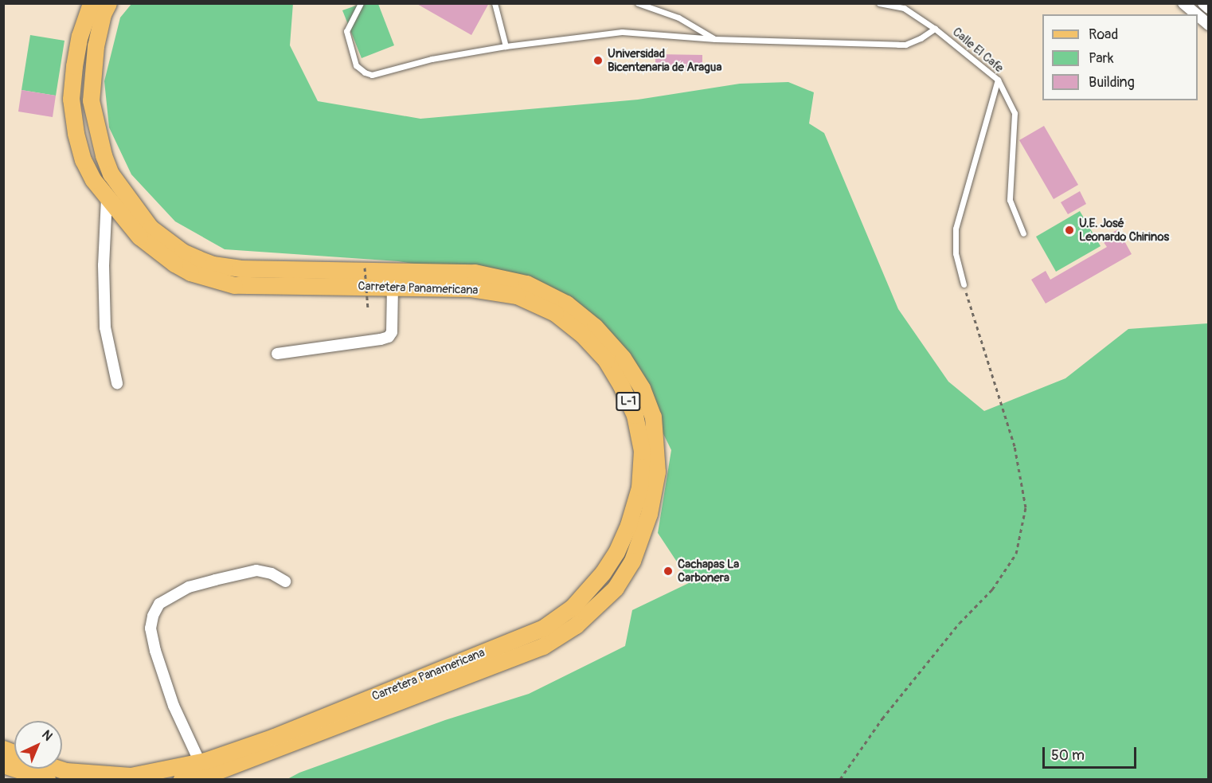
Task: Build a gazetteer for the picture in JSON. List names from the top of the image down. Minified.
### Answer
{"streets":{"main road":["Carretera Panamericana","L-1"],"lane":["Calle El Cafe"]},"places":["Universidad Bicentenaria de Aragua","U.E. José Leonardo Chirinos","Cachapas La Carbonera"],"legend":["Road","Park","Building"],"scale_bar":"50 m","north":"top right"}
